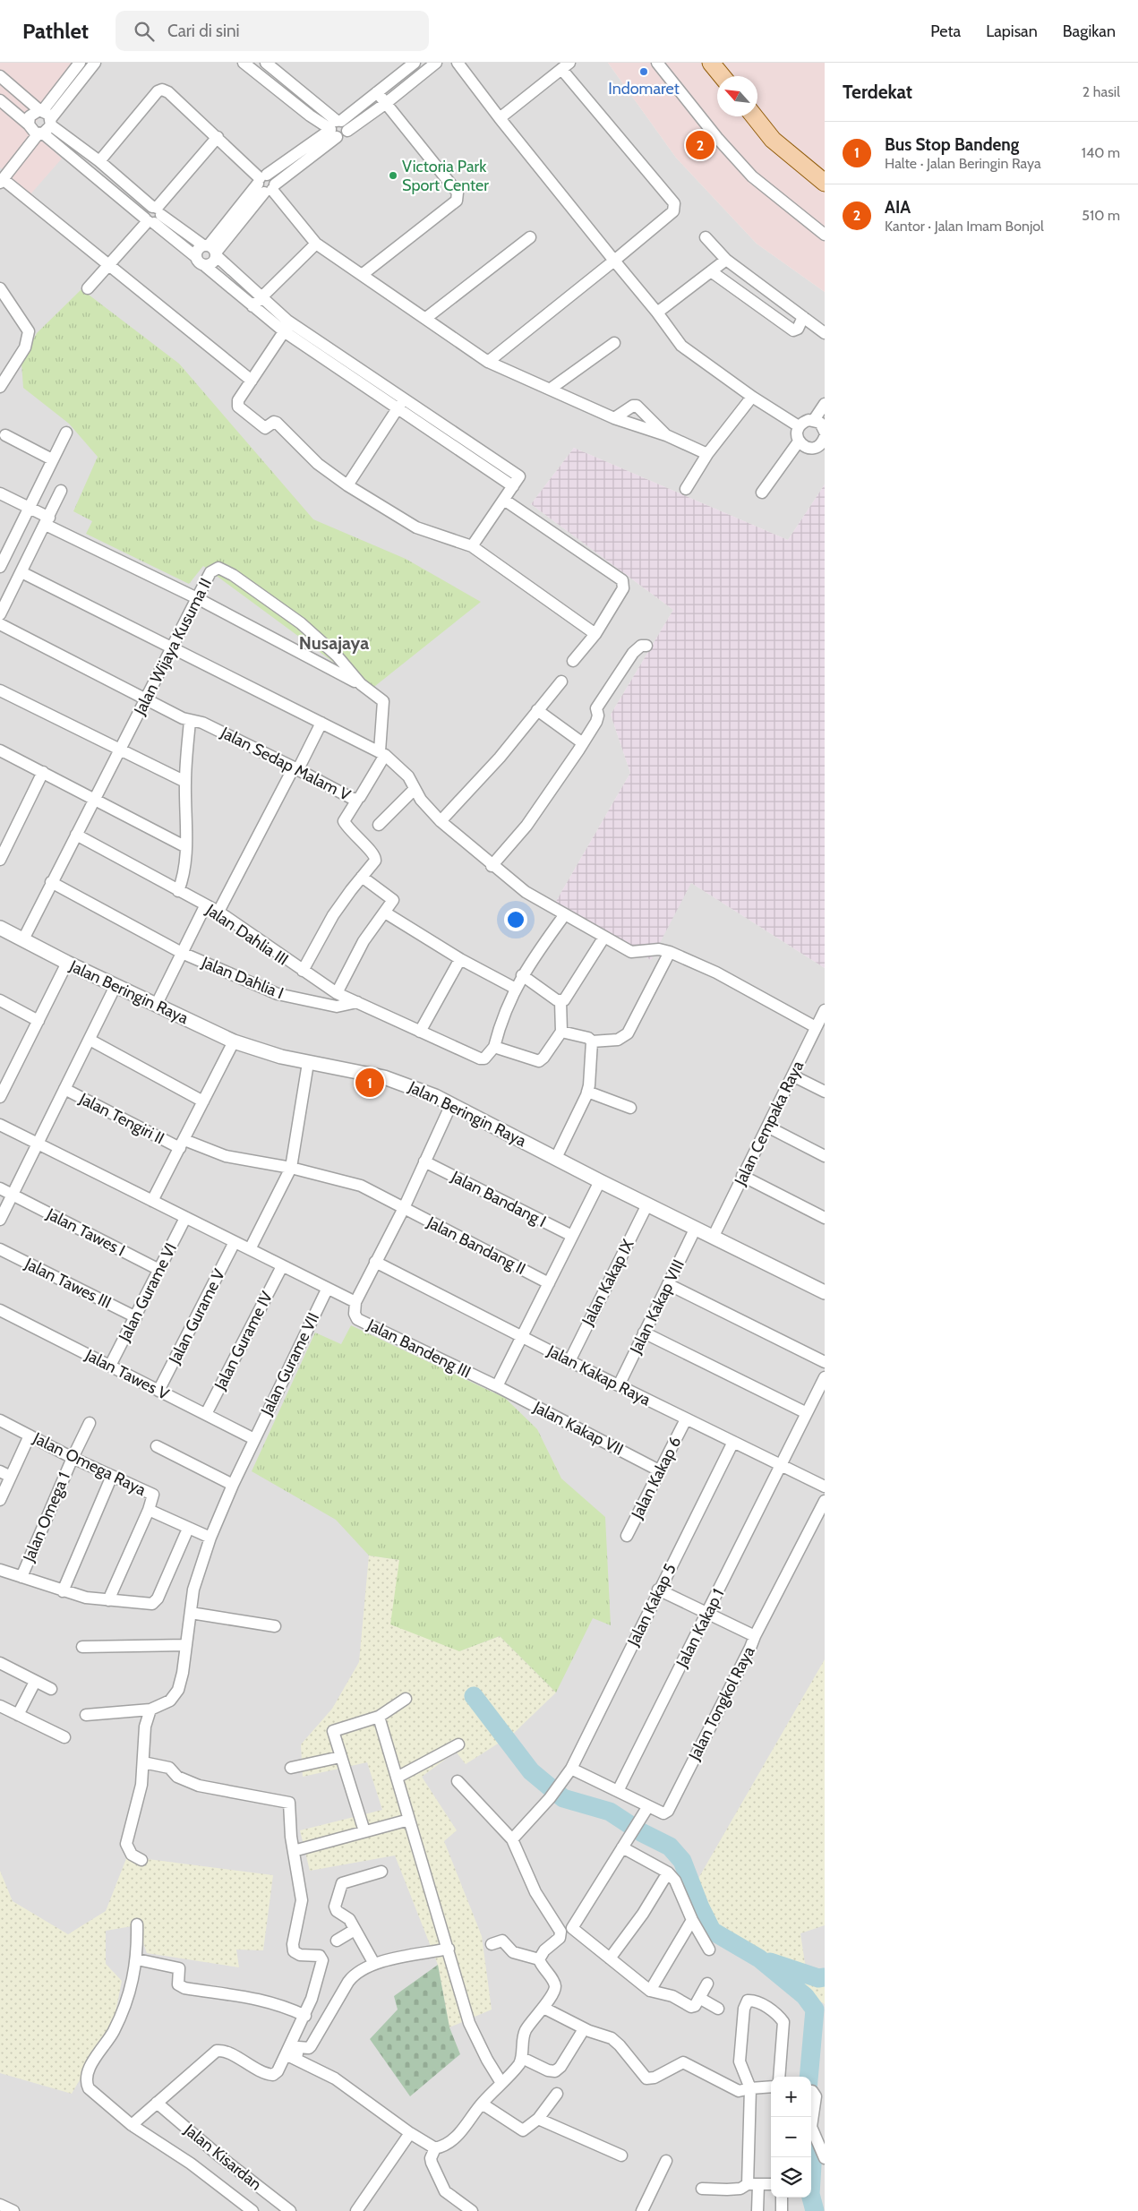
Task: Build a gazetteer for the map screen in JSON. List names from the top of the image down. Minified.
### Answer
{"streets":{"street":["Jalan Wijaya Kusuma II","Jalan Sedap Malam V","Jalan Dahlia III","Jalan Dahlia I","Jalan Beringin Raya","Jalan Tengiri II","Jalan Cempaka Raya","Jalan Bandang I","Jalan Tawes I","Jalan Bandang II","Jalan Kakap IX","Jalan Tawes III","Jalan Gurame VI","Jalan Kakap VIII","Jalan Gurame V","Jalan Gurame IV","Jalan Bandeng III","Jalan Gurame VII","Jalan Tawes V","Jalan Kakap Raya","Jalan Kakap VII","Jalan Omega Raya","Jalan Kakap 6","Jalan Omega 1","Jalan Kakap 5","Jalan Kakap 1","Jalan Tongkol Raya","Jalan Kisardan"]},"crossings":[["Jalan Wijaya Kusuma II","Jalan Sedap Malam V"],["Jalan Wijaya Kusuma II","Jalan Dahlia III"],["Jalan Wijaya Kusuma II","Jalan Dahlia I"],["Jalan Wijaya Kusuma II","Jalan Beringin Raya"],["Jalan Dahlia III","Jalan Dahlia I"],["Jalan Beringin Raya","Jalan Cempaka Raya"],["Jalan Beringin Raya","Jalan Kakap IX"],["Jalan Beringin Raya","Jalan Kakap VIII"],["Jalan Tengiri II","Jalan Bandang II"],["Jalan Tawes I","Jalan Gurame VI"],["Jalan Kakap IX","Jalan Kakap Raya"],["Jalan Tawes III","Jalan Gurame VI"],["Jalan Gurame VI","Jalan Tawes V"],["Jalan Kakap VIII","Jalan Kakap Raya"],["Jalan Gurame V","Jalan Tawes V"],["Jalan Gurame IV","Jalan Tawes V"],["Jalan Bandeng III","Jalan Kakap VII"],["Jalan Gurame VII","Jalan Tawes V"],["Jalan Gurame VII","Jalan Omega Raya"],["Jalan Kakap Raya","Jalan Kakap 6"],["Jalan Kakap Raya","Jalan Kakap 5"],["Jalan Kakap Raya","Jalan Kakap 1"],["Jalan Kakap VII","Jalan Kakap 6"],["Jalan Omega Raya","Jalan Omega 1"],["Jalan Kakap 5","Jalan Tongkol Raya"],["Jalan Kakap 1","Jalan Tongkol Raya"]],"districts":["Nusajaya"],"places":["Indomaret","Victoria Park Sport Center"],"north":"top left","page":{"header":"Pathlet","search":"Cari di sini","nav":["Peta","Lapisan","Bagikan"],"heading":["Terdekat","2 hasil"],"list":[{"mark":"1","name":"Bus Stop Bandeng","note":"Halte · Jalan Beringin Raya","value":"140 m"},{"mark":"2","name":"AIA","note":"Kantor · Jalan Imam Bonjol","value":"510 m"}],"pins":["2","1"],"map_buttons":["+","−"]}}
